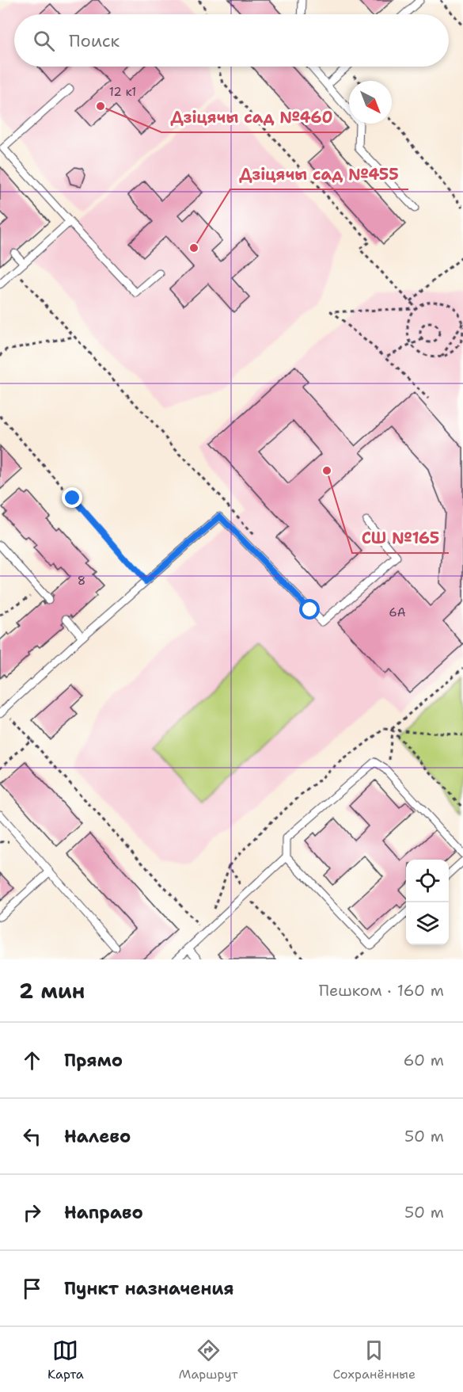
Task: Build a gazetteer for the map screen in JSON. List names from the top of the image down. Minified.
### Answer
{"places":["Дзіцячы сад №460","Дзіцячы сад №455","СШ №165"],"house_numbers":["12 к1","8","6А"],"north":"bottom right","page":{"search":"Поиск","heading":["2 мин","Пешком · 160 m"],"list":[["Прямо","60 m"],["Налево","50 m"],["Направо","50 m"],"Пункт назначения"],"nav":["Карта","Маршрут","Сохранённые"]}}
